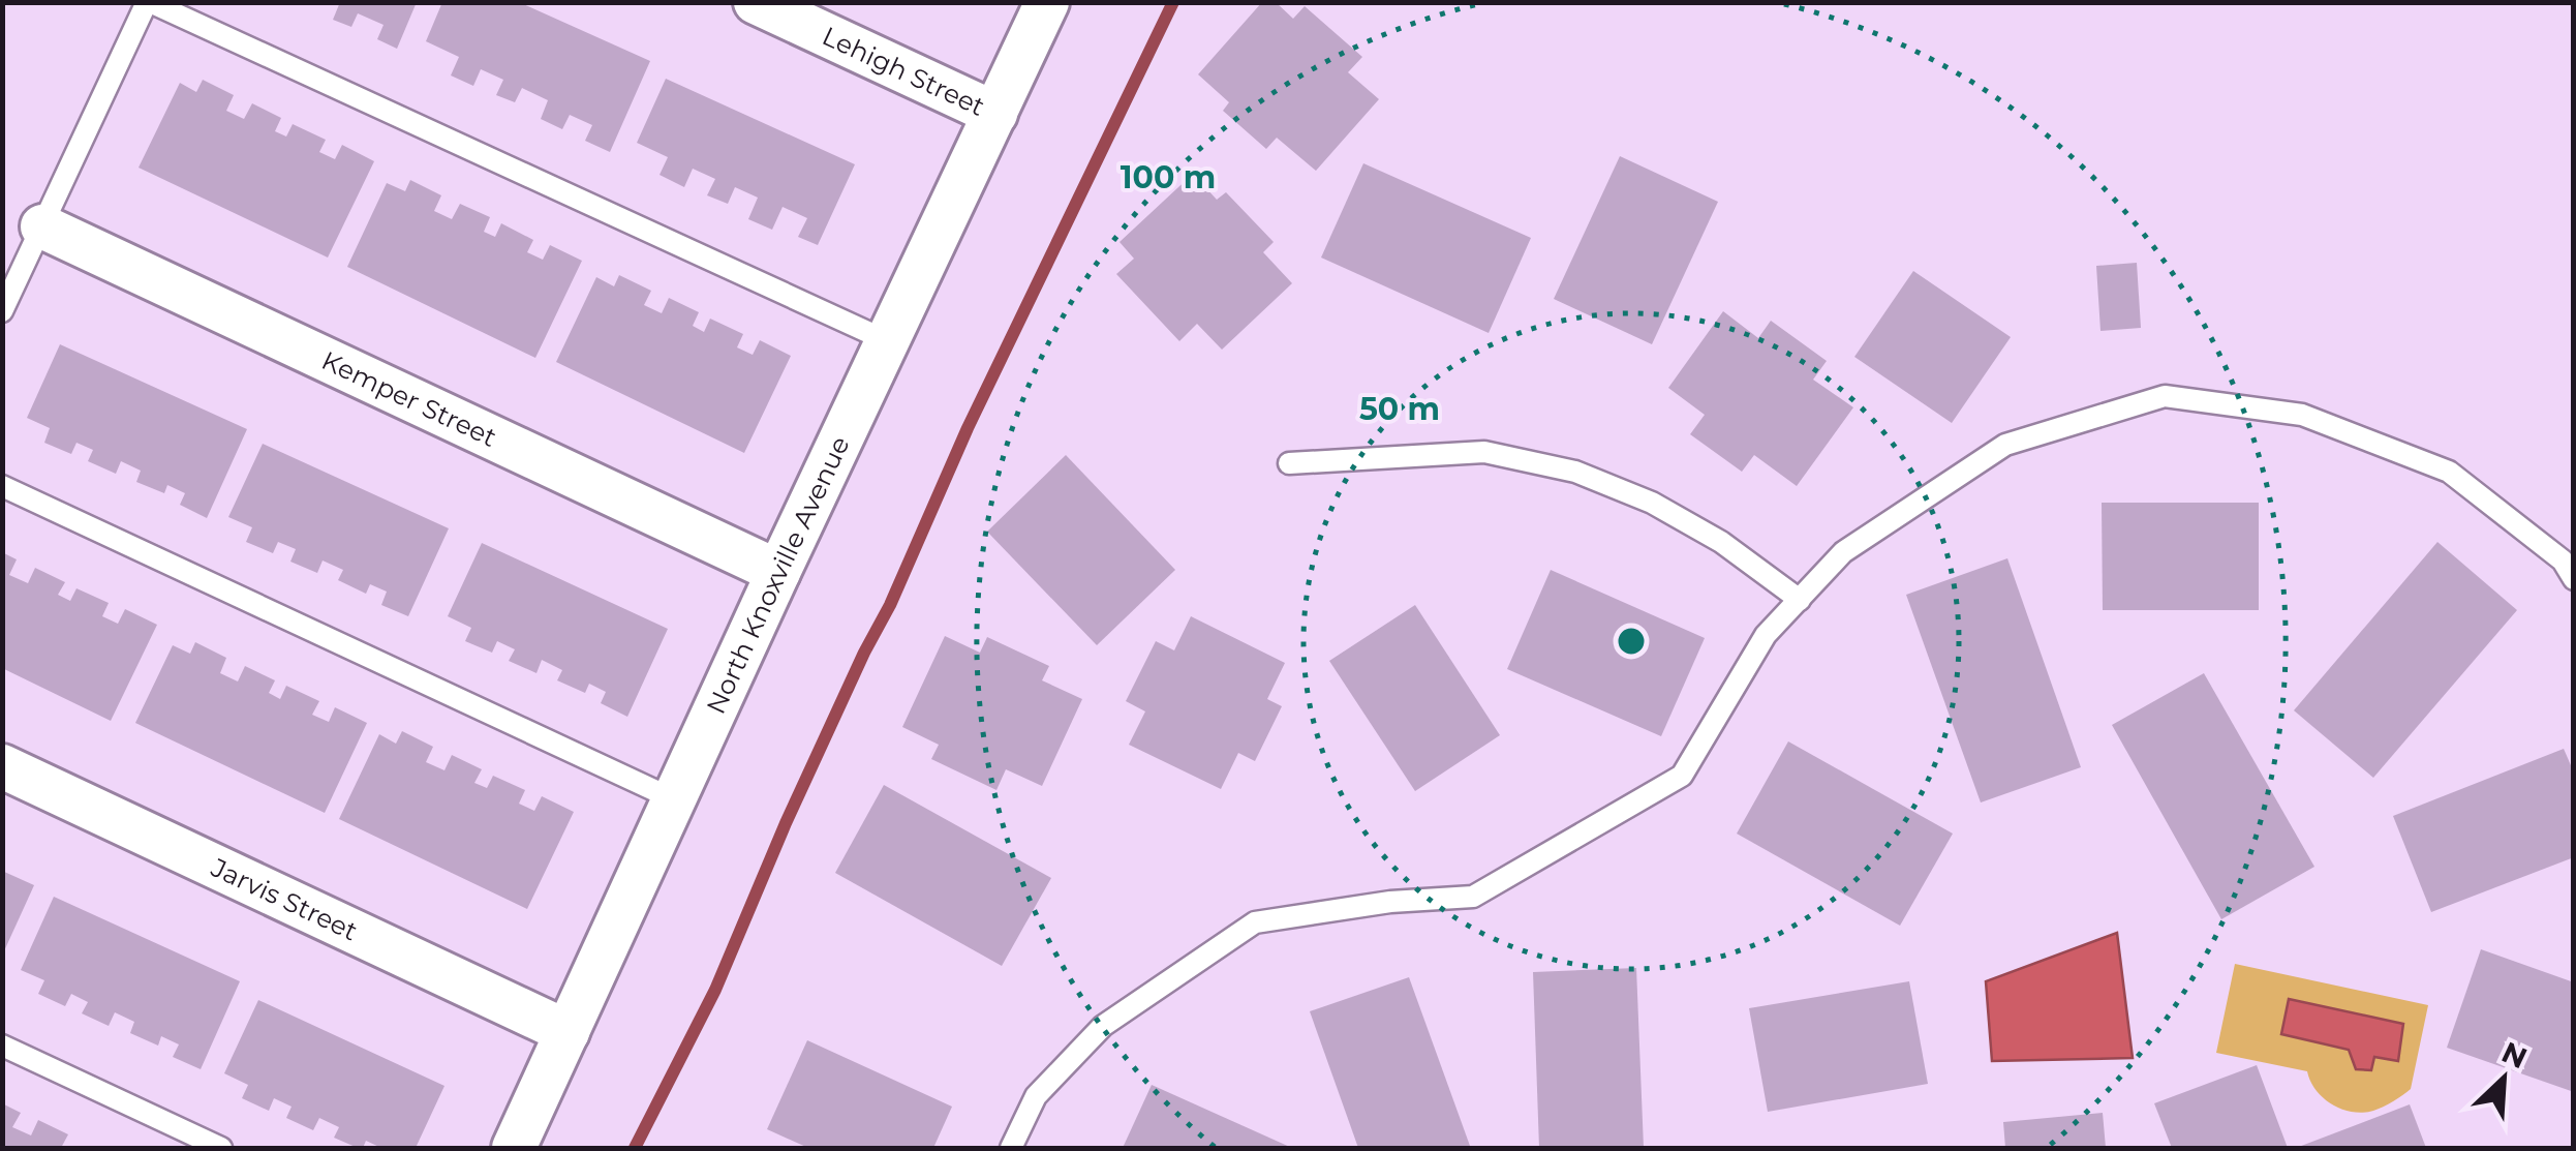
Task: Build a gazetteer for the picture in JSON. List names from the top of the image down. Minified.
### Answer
{"streets":{"street":["Lehigh Street","Kemper Street","North Knoxville Avenue","Jarvis Street"]},"crossings":[["Lehigh Street","North Knoxville Avenue"],["Kemper Street","North Knoxville Avenue"],["North Knoxville Avenue","Jarvis Street"]],"north":"top right","rings":["100 m","50 m"]}
